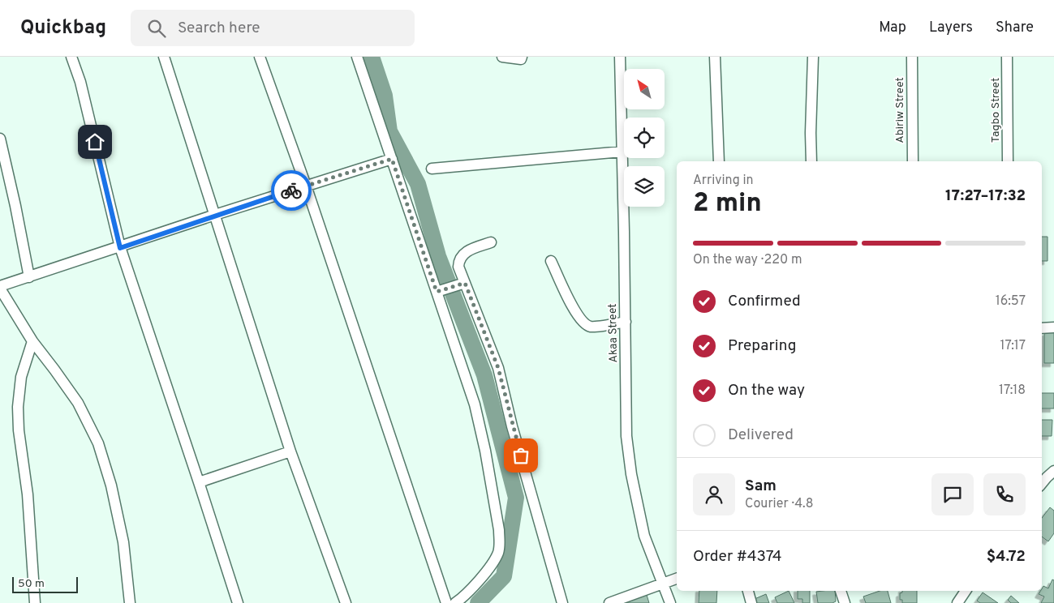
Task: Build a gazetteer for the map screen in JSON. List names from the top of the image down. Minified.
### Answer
{"streets":{"street":["Abiriw Street","Tagbo Street","Akaa Street"]},"scale_bar":"50 m","north":"top left","page":{"header":"Quickbag","search":"Search here","nav":["Map","Layers","Share"],"heading":["2 min","Arriving in","17:27–17:32"],"panel":["Sam","Courier · 4.8","Order #4374","$4.72"],"bar":"On the way · 220 m","list":[["Confirmed","16:57"],["Preparing","17:17"],["On the way","17:18"],"Delivered"],"scale":"50 m"}}
